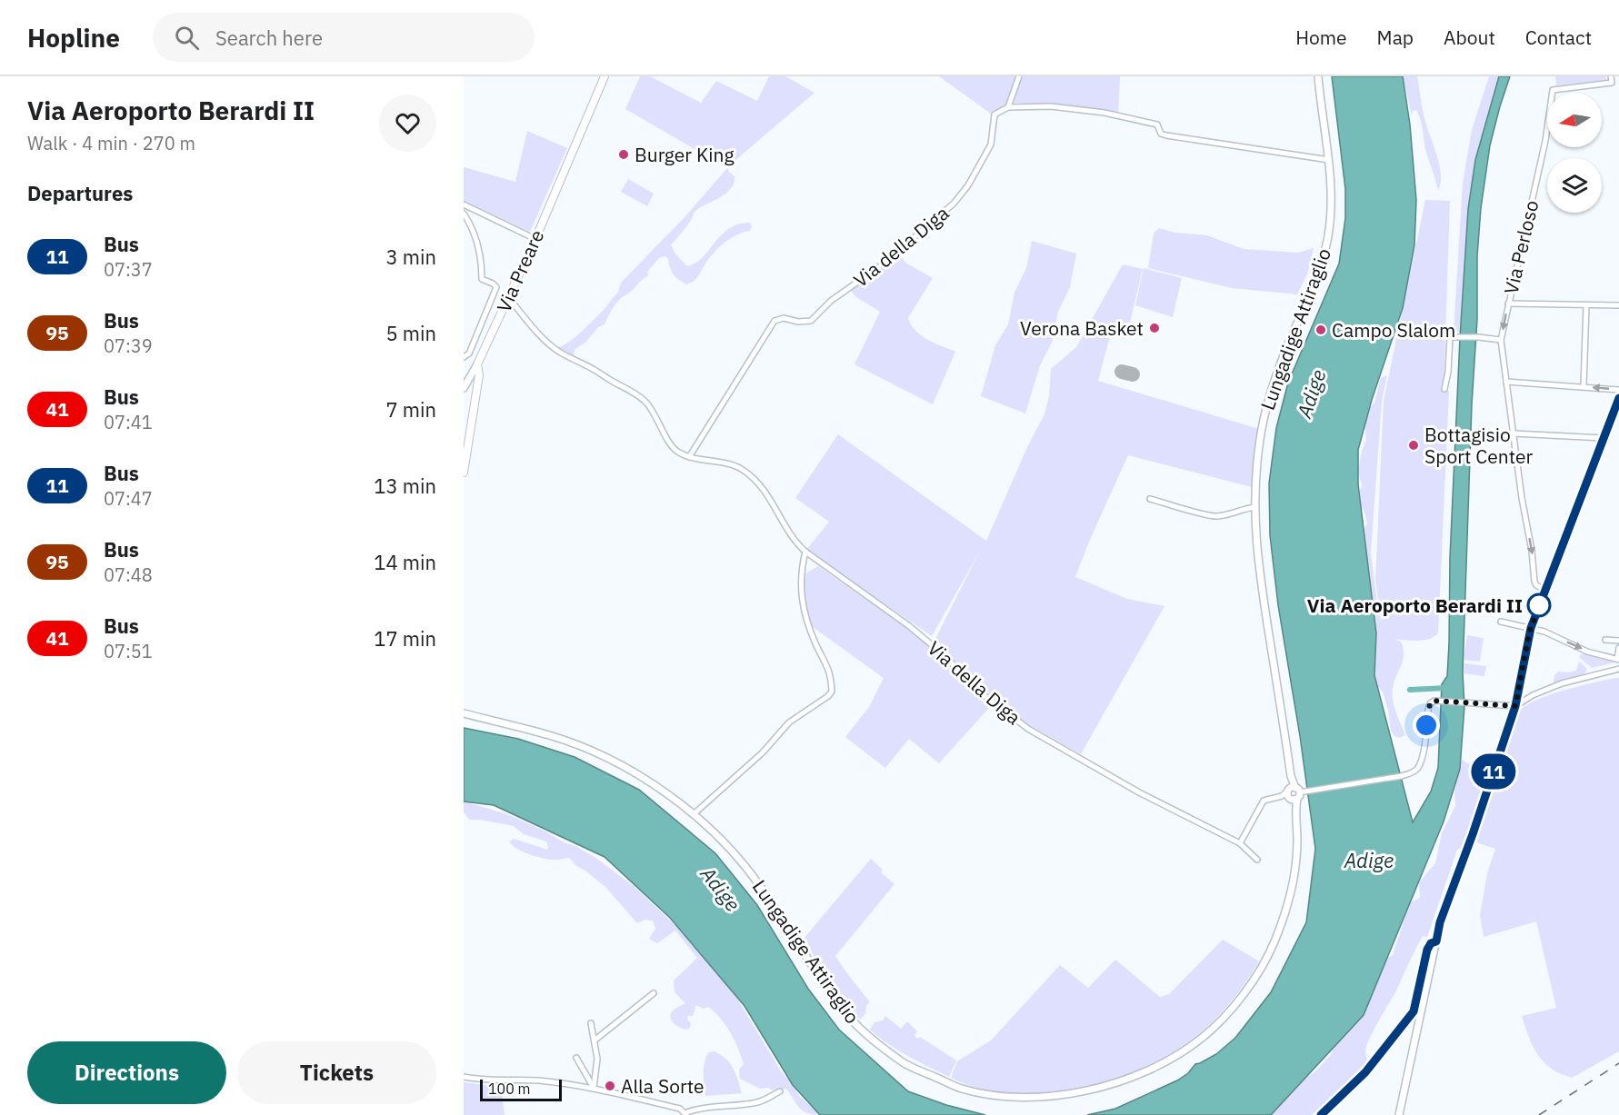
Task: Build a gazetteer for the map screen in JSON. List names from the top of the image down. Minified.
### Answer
{"streets":{"main road":["Via Preare"],"street":["Via della Diga","Via Perloso","Lungadige Attiraglio"]},"crossings":[["Via della Diga","Via Preare"]],"water":["Adige"],"places":["Burger King","Verona Basket","Campo Slalom","Bottagisio Sport Center","Via Aeroporto Berardi II","Alla Sorte"],"lines":["bus line 11"],"scale_bar":"100 m","north":"left","page":{"header":"Hopline","search":"Search here","nav":["Home","Map","About","Contact"],"heading":[["Via Aeroporto Berardi II","Walk · 4 min · 270 m"],"Departures"],"on_map":"11","list":[{"mark":"11","name":"Bus","note":"07:37","value":"3 min"},{"mark":"95","name":"Bus","note":"07:39","value":"5 min"},{"mark":"41","name":"Bus","note":"07:41","value":"7 min"},{"mark":"11","name":"Bus","note":"07:47","value":"13 min"},{"mark":"95","name":"Bus","note":"07:48","value":"14 min"},{"mark":"41","name":"Bus","note":"07:51","value":"17 min"}],"buttons":["Directions","Tickets"],"scale":"100 m"}}
